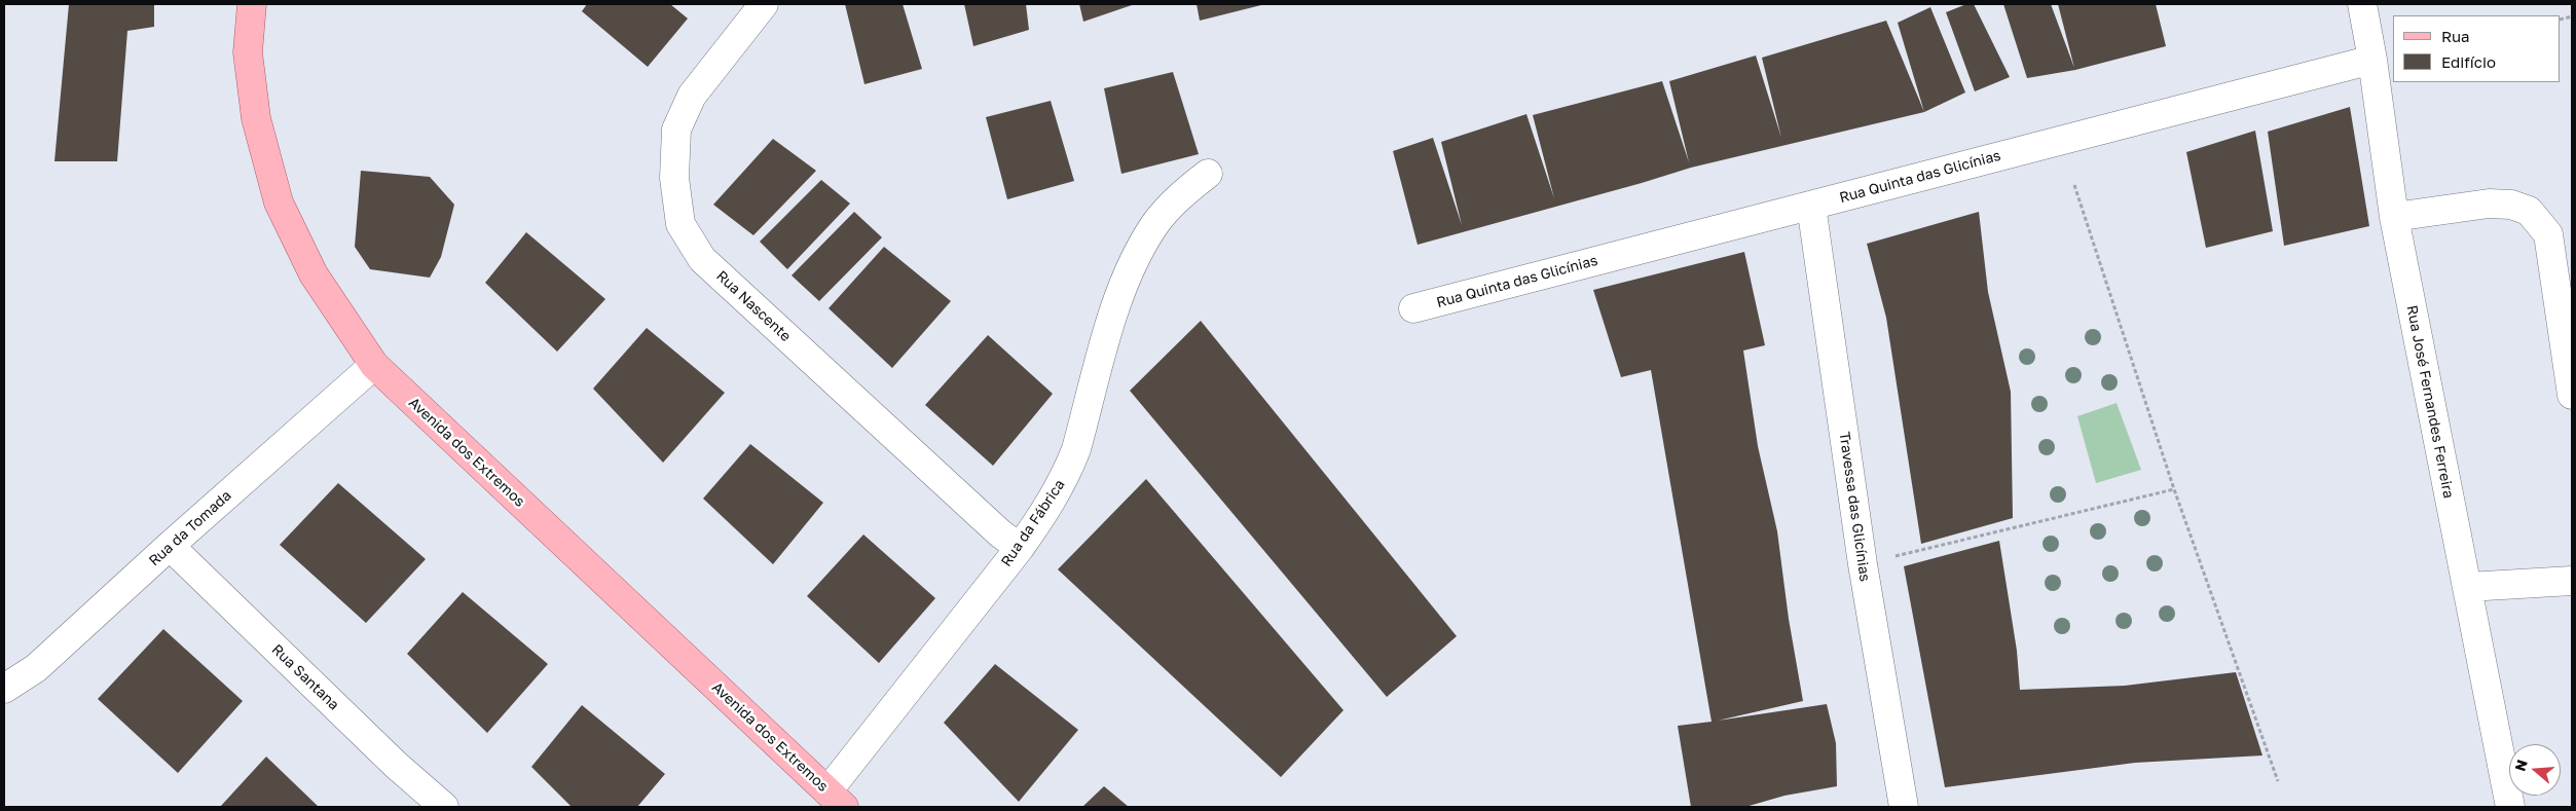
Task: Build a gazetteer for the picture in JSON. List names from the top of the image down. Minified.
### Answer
{"streets":{"main road":["Avenida dos Extremos"],"street":["Rua Quinta das Glicínias","Rua Nascente","Rua José Fernandes Ferreira","Travessa das Glicínias","Rua da Fábrica","Rua da Tomada","Rua Santana"]},"crossings":[["Rua Quinta das Glicínias","Rua José Fernandes Ferreira"],["Rua Quinta das Glicínias","Travessa das Glicínias"],["Rua Nascente","Rua da Fábrica"],["Avenida dos Extremos","Rua da Fábrica"],["Avenida dos Extremos","Rua da Tomada"],["Rua da Tomada","Rua Santana"]],"legend":["Rua","Edifício"],"north":"left"}
